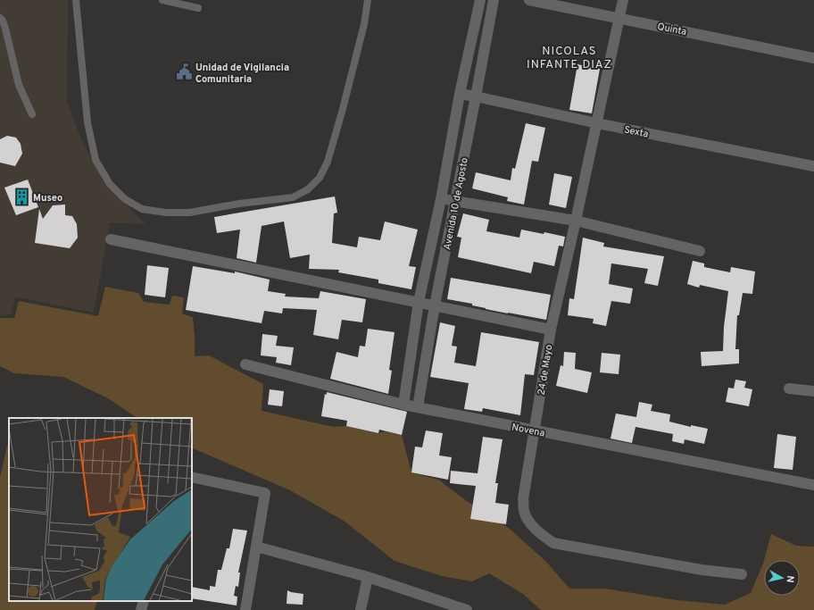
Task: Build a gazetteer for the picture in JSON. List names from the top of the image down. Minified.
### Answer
{"streets":{"street":["Quinta","Sexta","Avenida 10 de Agosto","24 de Mayo","Novena"]},"crossings":[["Quinta","24 de Mayo"],["Sexta","Avenida 10 de Agosto"],["Sexta","24 de Mayo"],["Avenida 10 de Agosto","Novena"],["24 de Mayo","Novena"]],"districts":["NICOLAS INFANTE DIAZ"],"places":{"public building":["Unidad de Vigilancia Comunitaria"],"building":["Museo"]},"north":"right"}
